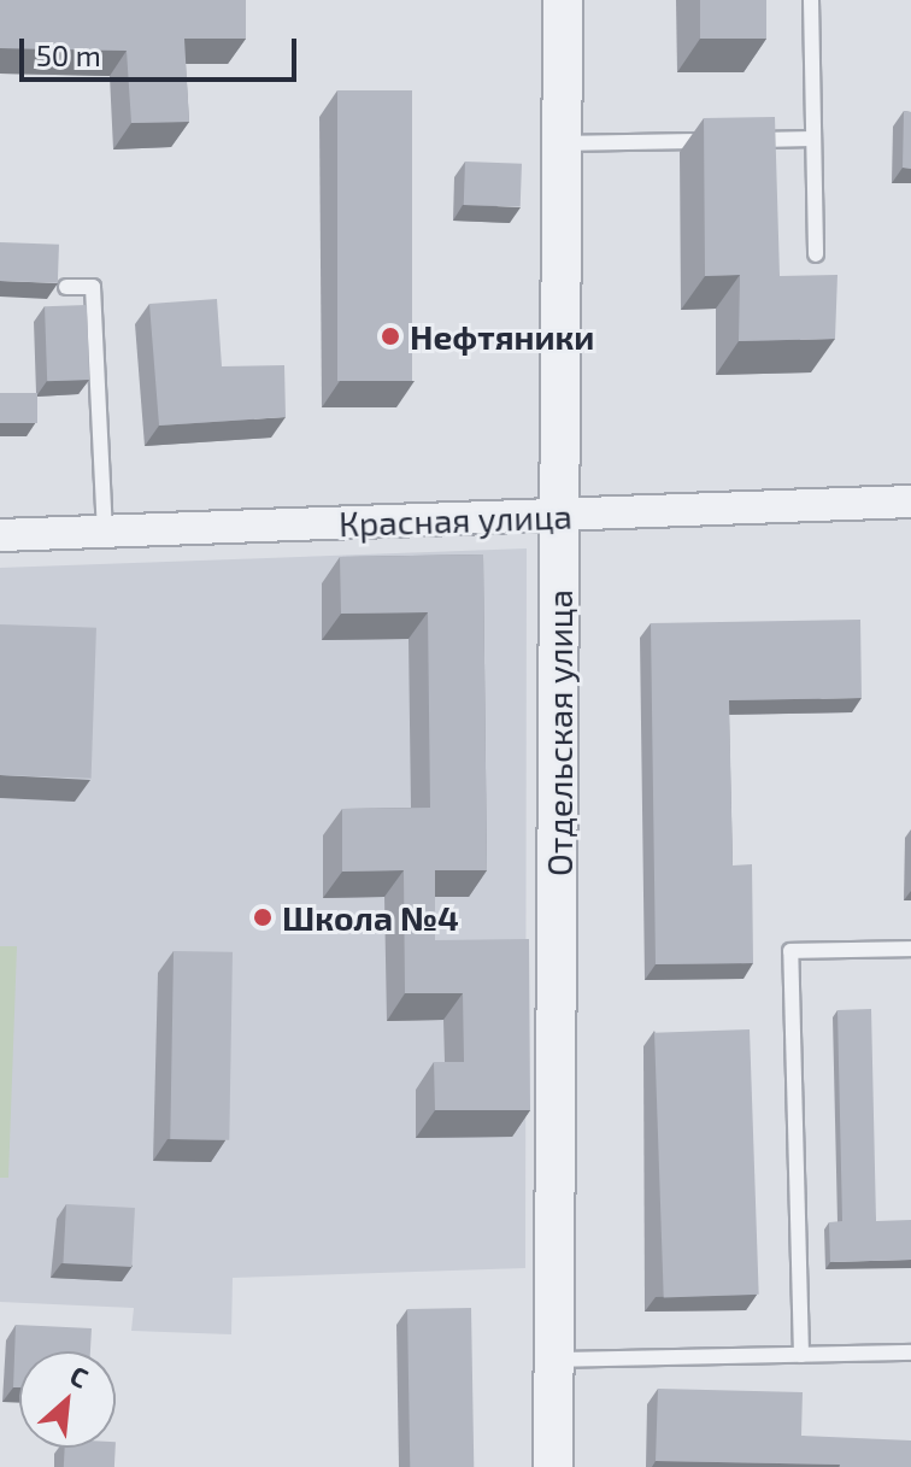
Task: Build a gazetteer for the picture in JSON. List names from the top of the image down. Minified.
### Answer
{"streets":{"street":["Красная улица","Отдельская улица"]},"crossings":[["Красная улица","Отдельская улица"]],"places":["Нефтяники","Школа №4"],"scale_bar":"50 m","north":"top right"}
